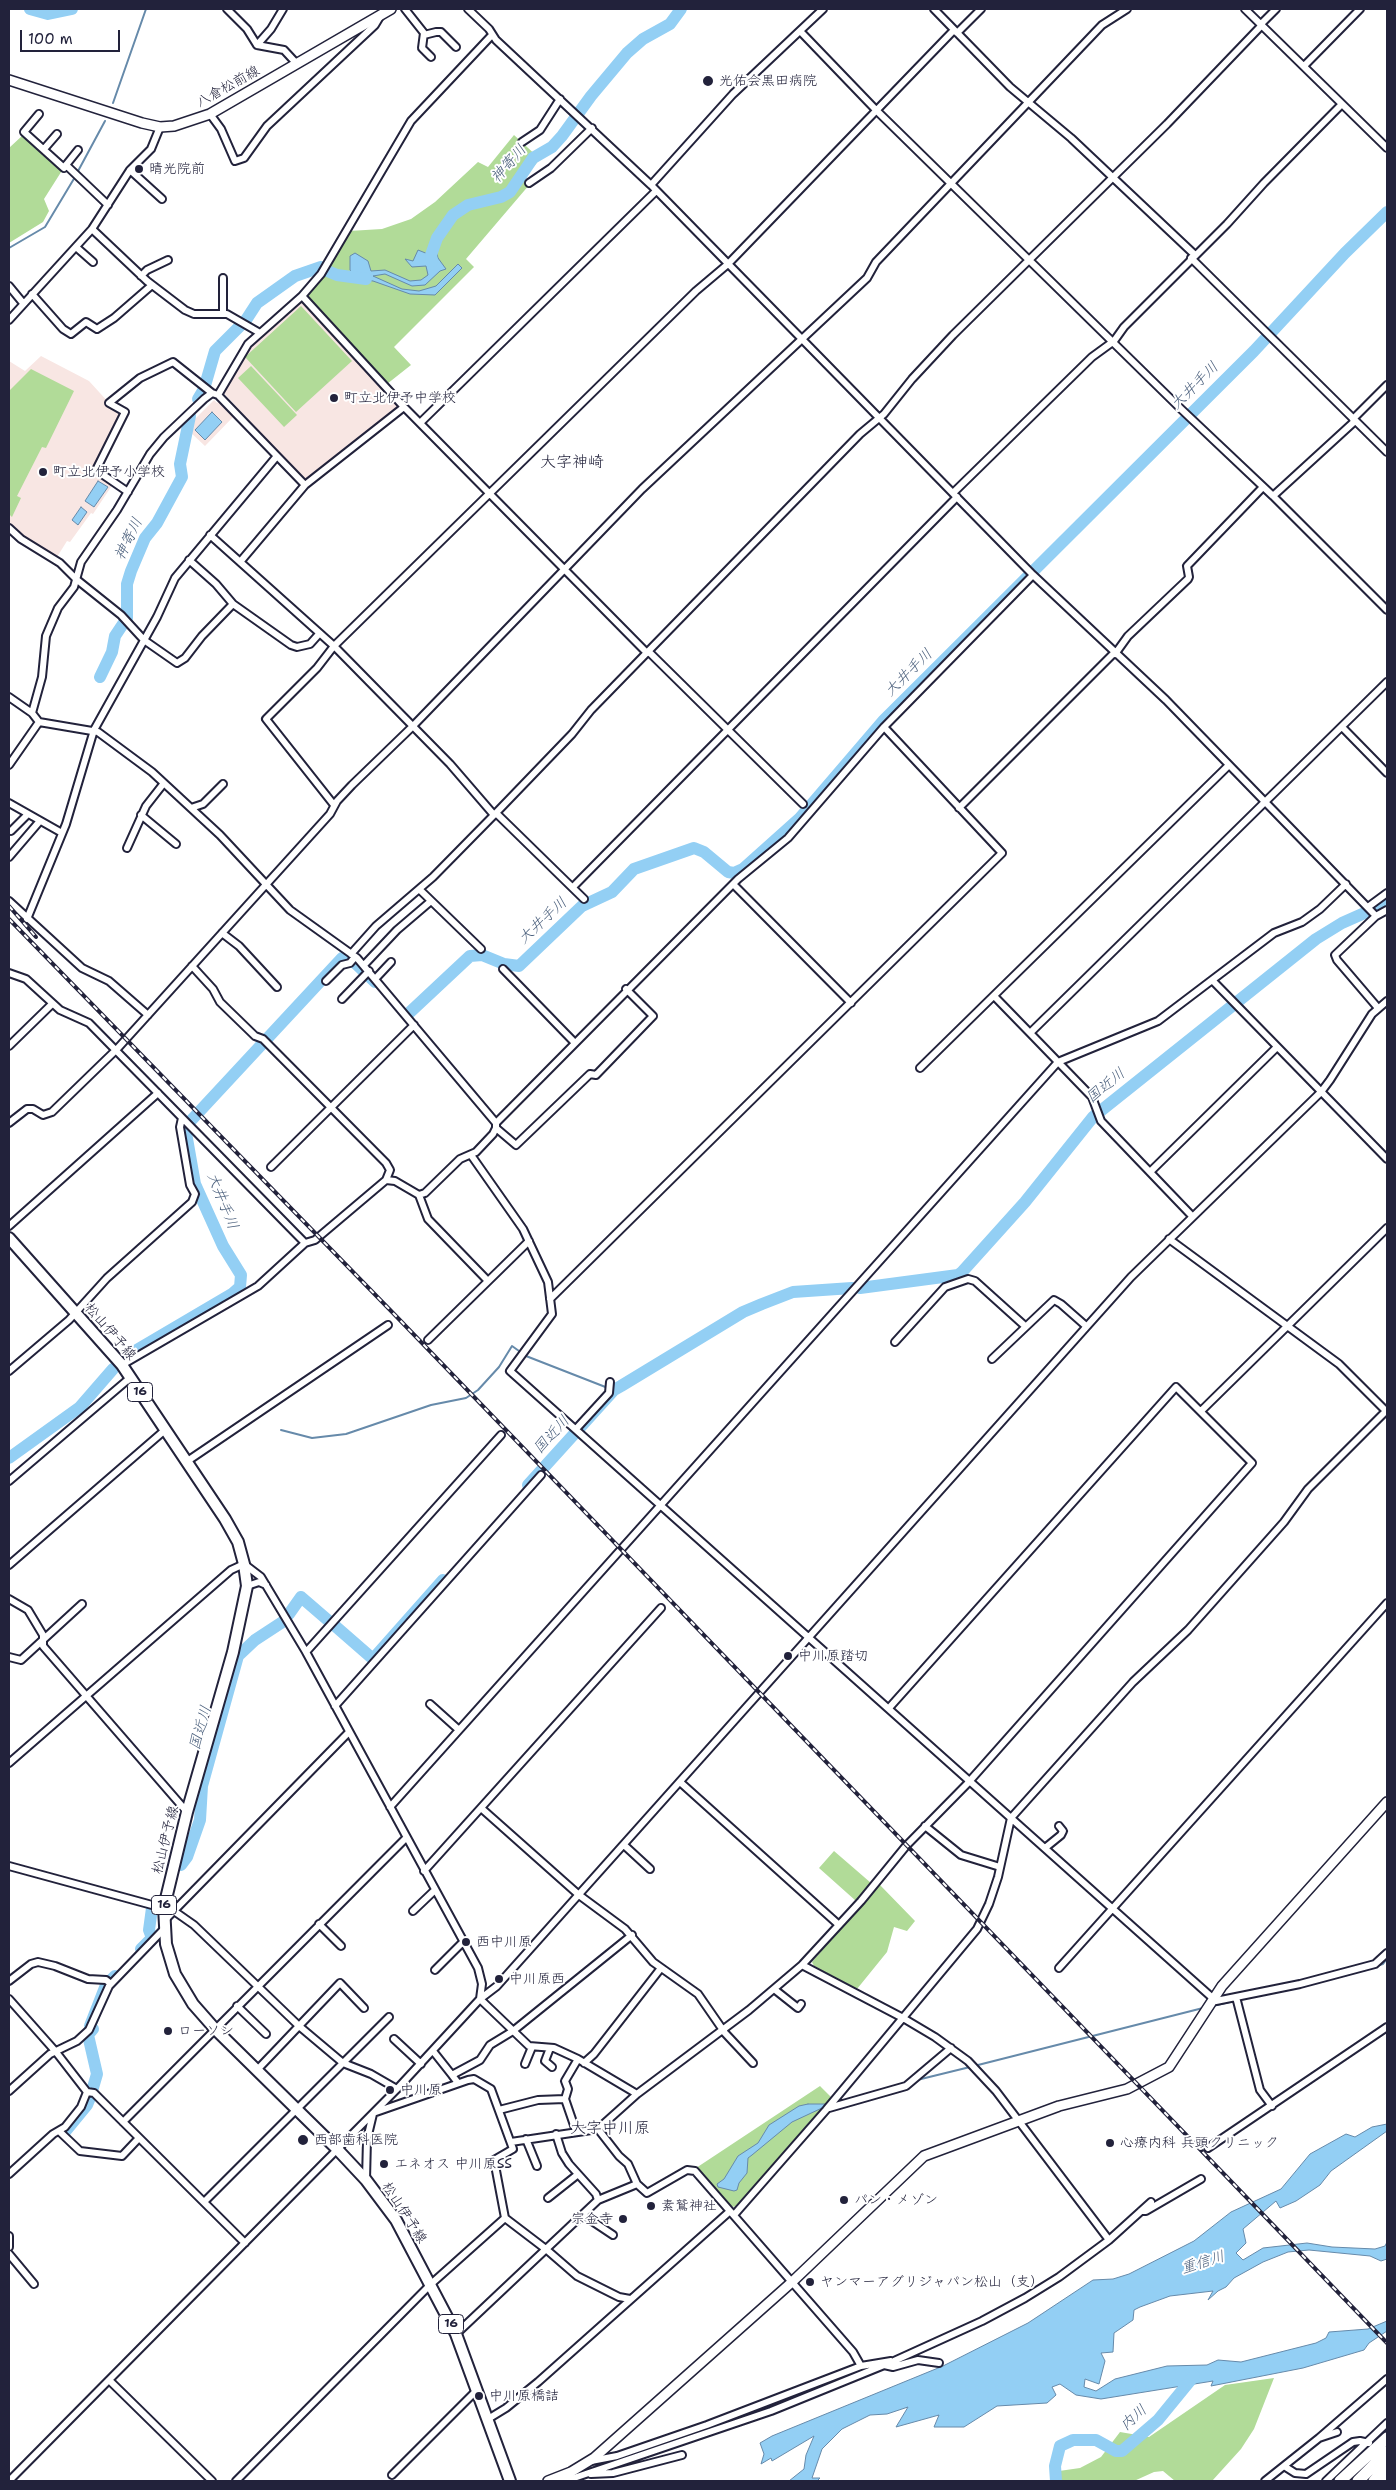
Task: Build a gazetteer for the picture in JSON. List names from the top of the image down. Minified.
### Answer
{"streets":{"main road":["松山伊予線","16"],"street":["八倉松前線"]},"districts":["大字神崎","大字中川原"],"water":["神寄川","大井手川","国近川","重信川","内川"],"places":["光佑会黒田病院","晴光院前","町立北伊予中学校","町立北伊予小学校","中川原踏切","西中川原","中川原西","ローソン","中川原","西部歯科医院","心療内科 兵頭クリニック","エネオス 中川原SS","パン・メゾン","素鷲神社","宗金寺","ヤンマーアグリジャパン松山（支）","中川原橋詰"],"scale_bar":"100 m"}
